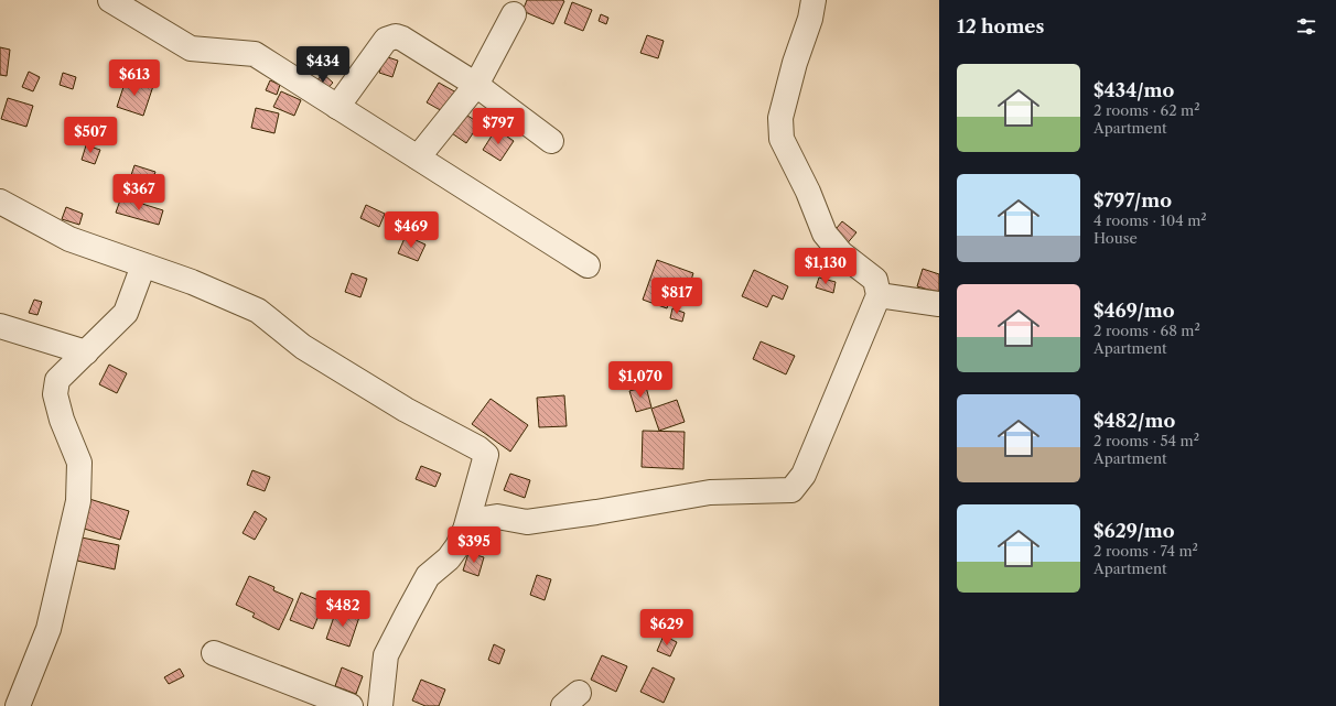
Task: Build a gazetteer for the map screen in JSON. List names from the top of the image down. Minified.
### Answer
{"page":{"heading":"12 homes","price":["$434","$613","$797","$507","$367","$469","$1,130","$817","$1,070","$395","$482","$629"],"list":[{"name":"$434/mo","note":"2 rooms · 62 m² · Apartment"},{"name":"$797/mo","note":"4 rooms · 104 m² · House"},{"name":"$469/mo","note":"2 rooms · 68 m² · Apartment"},{"name":"$482/mo","note":"2 rooms · 54 m² · Apartment"},{"name":"$629/mo","note":"2 rooms · 74 m² · Apartment"}]}}
